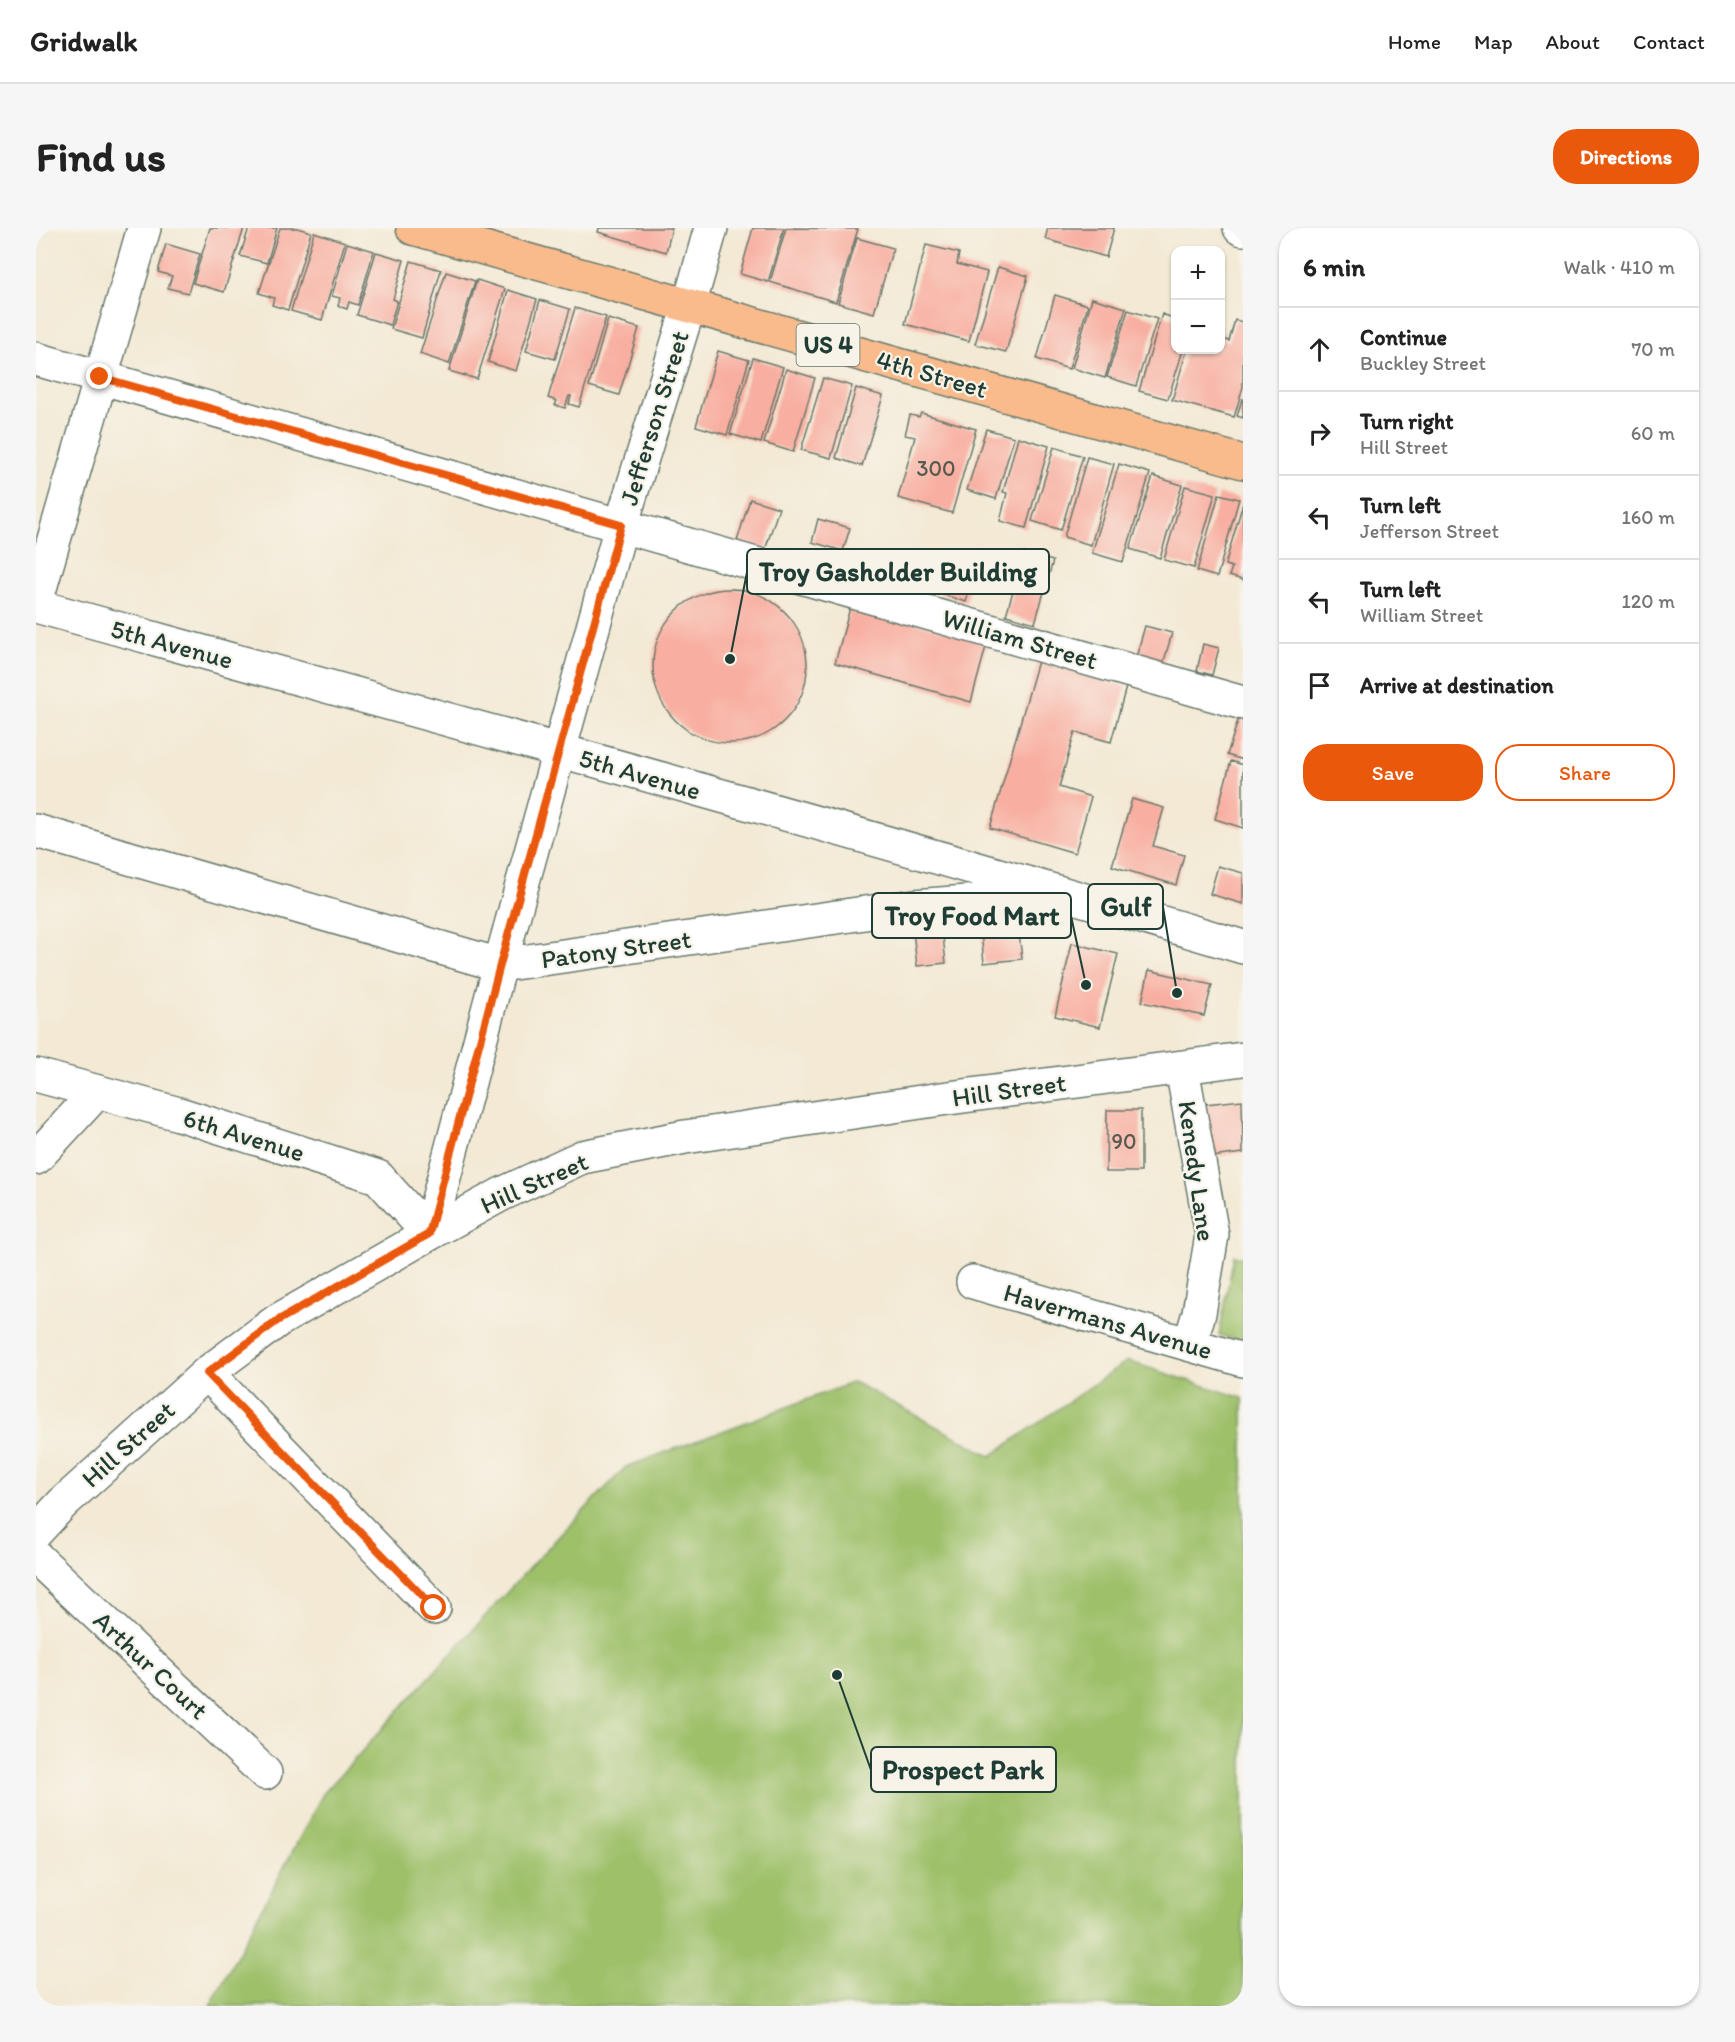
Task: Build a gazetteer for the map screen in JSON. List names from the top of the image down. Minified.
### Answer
{"streets":{"main road":["US 4","4th Street"],"street":["Jefferson Street","William Street","5th Avenue","Patony Street","Hill Street","6th Avenue","Kenedy Lane","Havermans Avenue","Arthur Court"]},"crossings":[["4th Street","Jefferson Street"],["Jefferson Street","William Street"],["Jefferson Street","5th Avenue"],["Jefferson Street","Patony Street"],["Jefferson Street","Hill Street"],["Jefferson Street","6th Avenue"],["5th Avenue","Patony Street"],["Hill Street","6th Avenue"],["Hill Street","Kenedy Lane"],["Kenedy Lane","Havermans Avenue"]],"places":["Troy Gasholder Building","Troy Food Mart","Gulf","Prospect Park"],"house_numbers":["300","90"],"page":{"header":"Gridwalk","nav":["Home","Map","About","Contact"],"buttons":["Directions",["Save","Share"]],"title":"Find us","heading":["6 min","Walk · 410 m"],"map_buttons":["+","−"],"list":[["Continue","Buckley Street","70 m"],["Turn right","Hill Street","60 m"],["Turn left","Jefferson Street","160 m"],["Turn left","William Street","120 m"],"Arrive at destination"]}}
